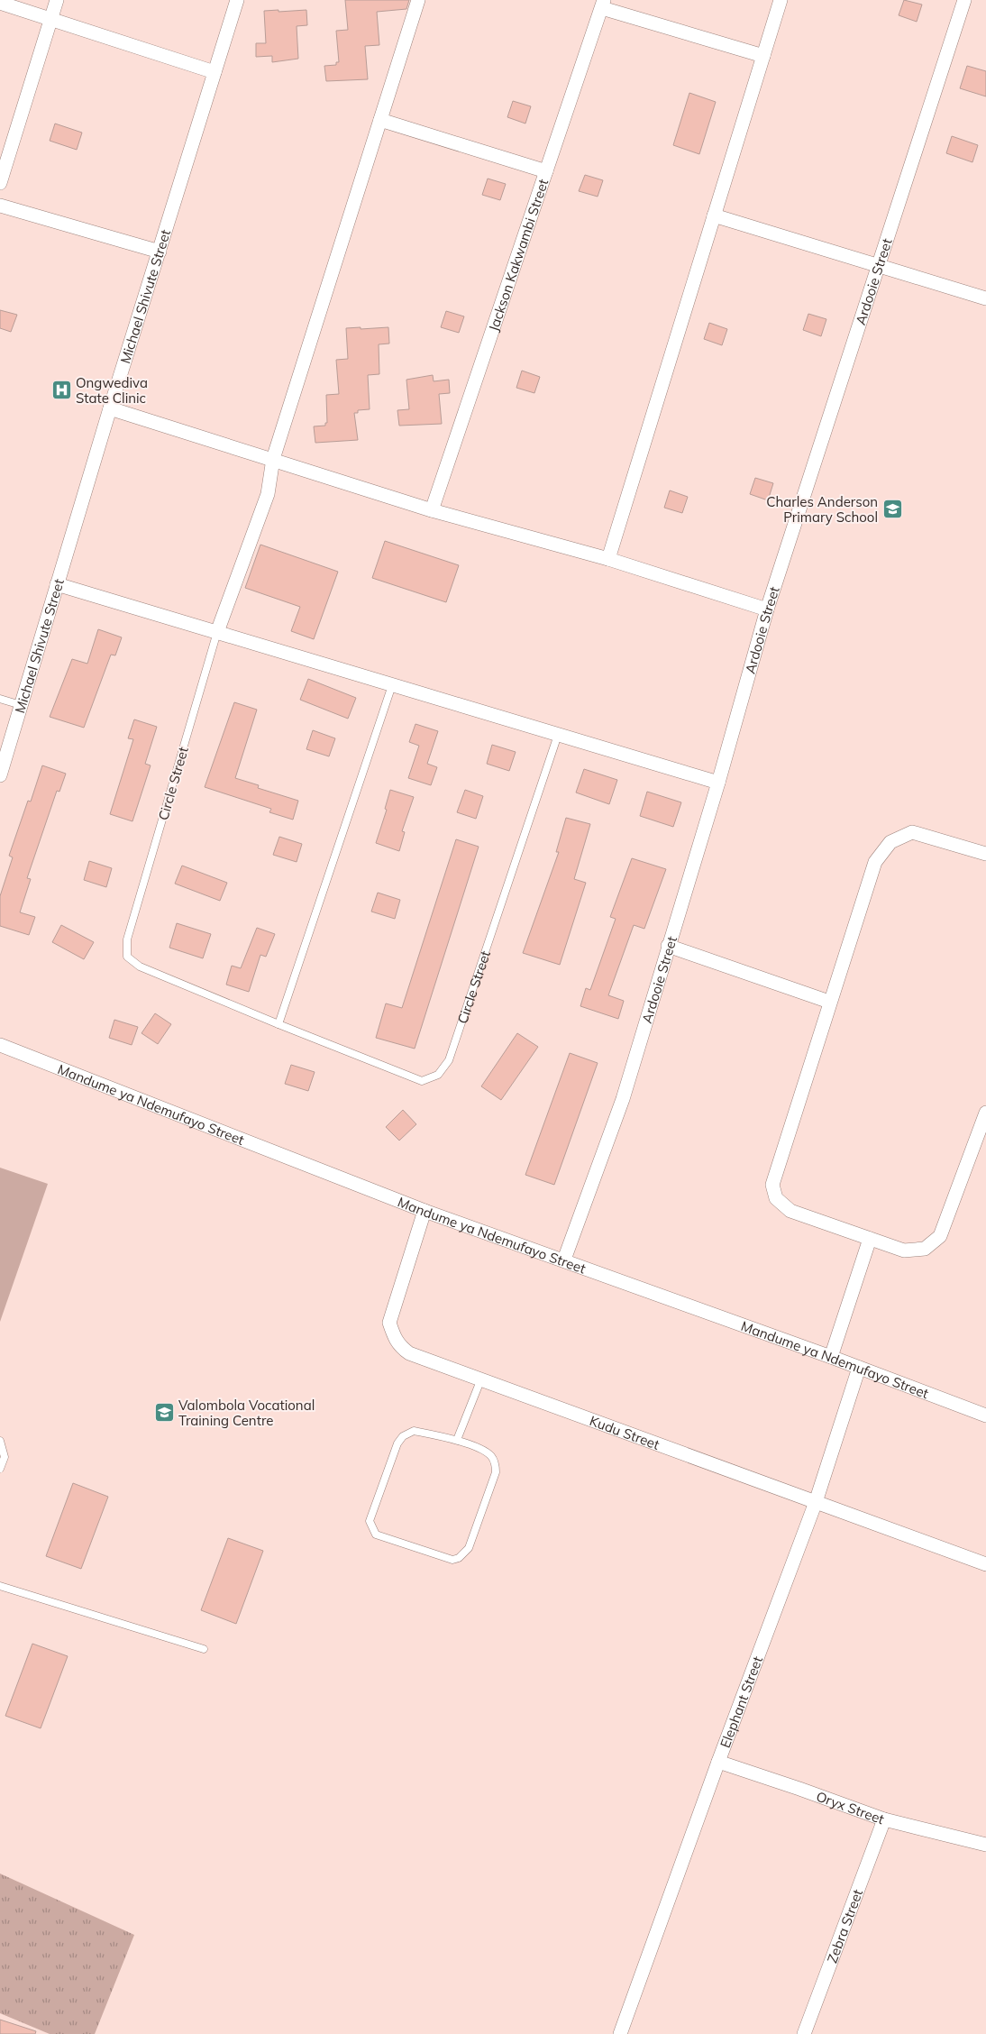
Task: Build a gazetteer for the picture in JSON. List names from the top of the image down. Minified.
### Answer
{"streets":{"street":["Jackson Kakwambi Street","Ardooie Street","Michael Shivute Street","Mandume ya Ndemufayo Street","Kudu Street","Elephant Street","Oryx Street","Zebra Street"],"lane":["Circle Street"]},"crossings":[["Ardooie Street","Mandume ya Ndemufayo Street"],["Mandume ya Ndemufayo Street","Kudu Street"],["Mandume ya Ndemufayo Street","Elephant Street"],["Kudu Street","Elephant Street"],["Elephant Street","Oryx Street"],["Oryx Street","Zebra Street"]],"places":{"hospital":["Ongwediva State Clinic"],"school or university":["Charles Anderson Primary School","Valombola Vocational Training Centre"]}}
